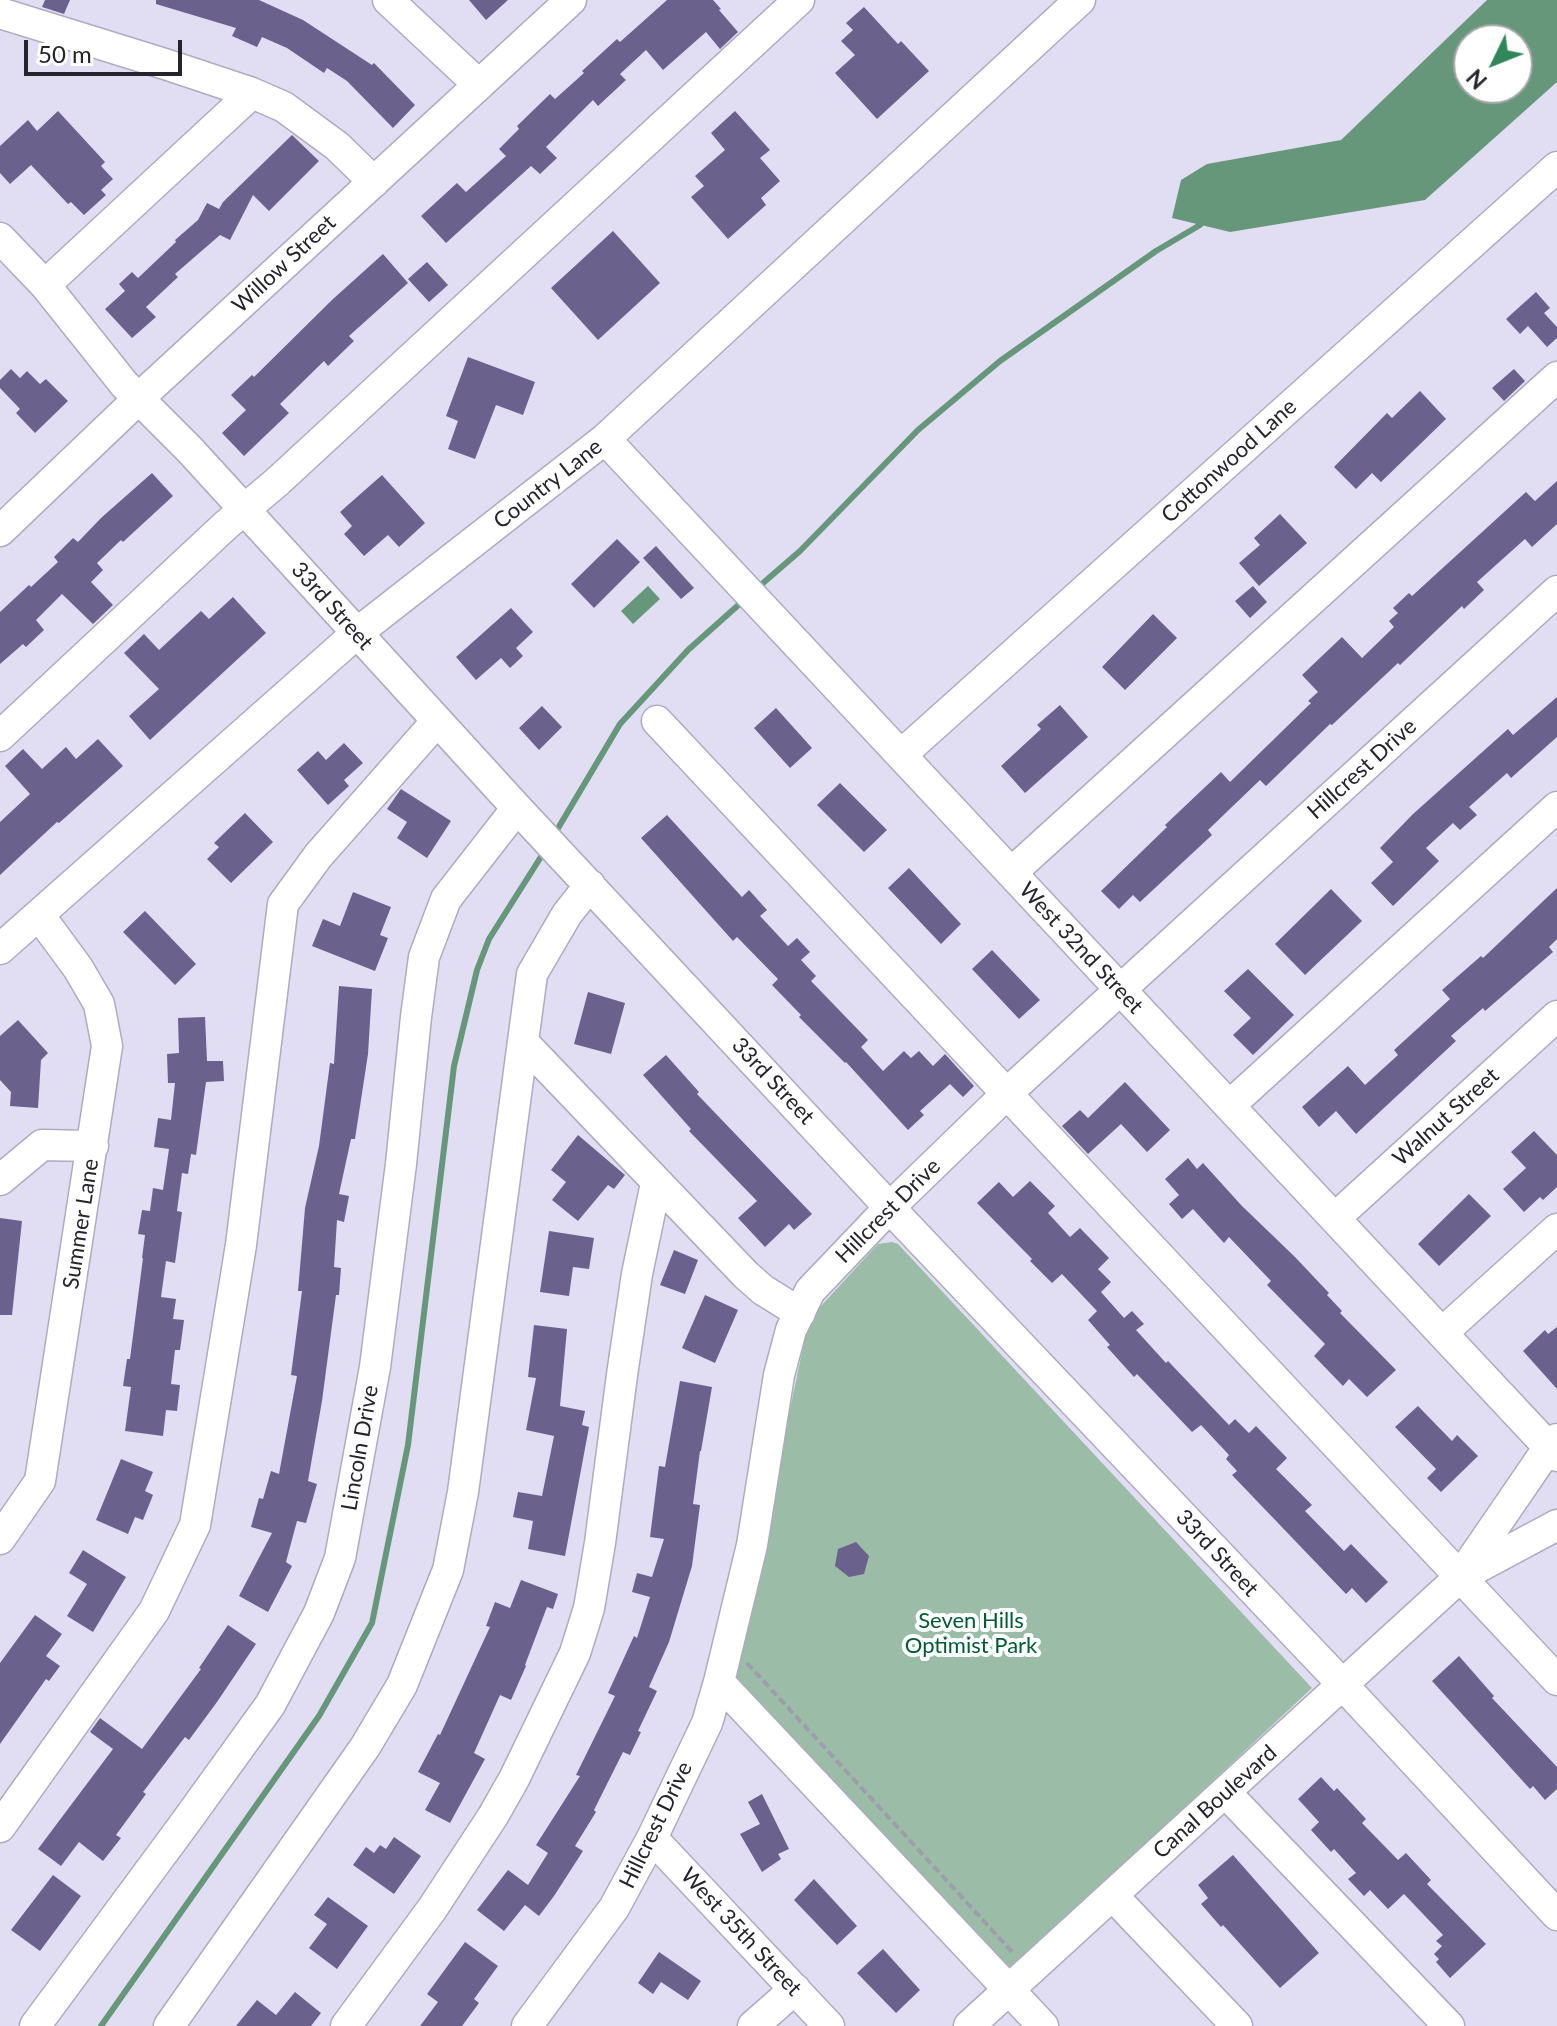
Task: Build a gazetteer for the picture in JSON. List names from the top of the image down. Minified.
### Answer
{"streets":{"street":["Willow Street","Cottonwood Lane","Country Lane","33rd Street","Hillcrest Drive","West 32nd Street","Walnut Street","Summer Lane","Lincoln Drive","Canal Boulevard","West 35th Street"]},"crossings":[["Willow Street","33rd Street"],["Cottonwood Lane","West 32nd Street"],["Country Lane","33rd Street"],["Country Lane","West 32nd Street"],["Country Lane","Summer Lane"],["33rd Street","Hillcrest Drive"],["33rd Street","Lincoln Drive"],["33rd Street","Canal Boulevard"],["Hillcrest Drive","West 32nd Street"],["Hillcrest Drive","West 35th Street"],["West 32nd Street","Walnut Street"],["West 32nd Street","Canal Boulevard"]],"parks":["Seven Hills Optimist Park"],"scale_bar":"50 m","north":"bottom left"}
